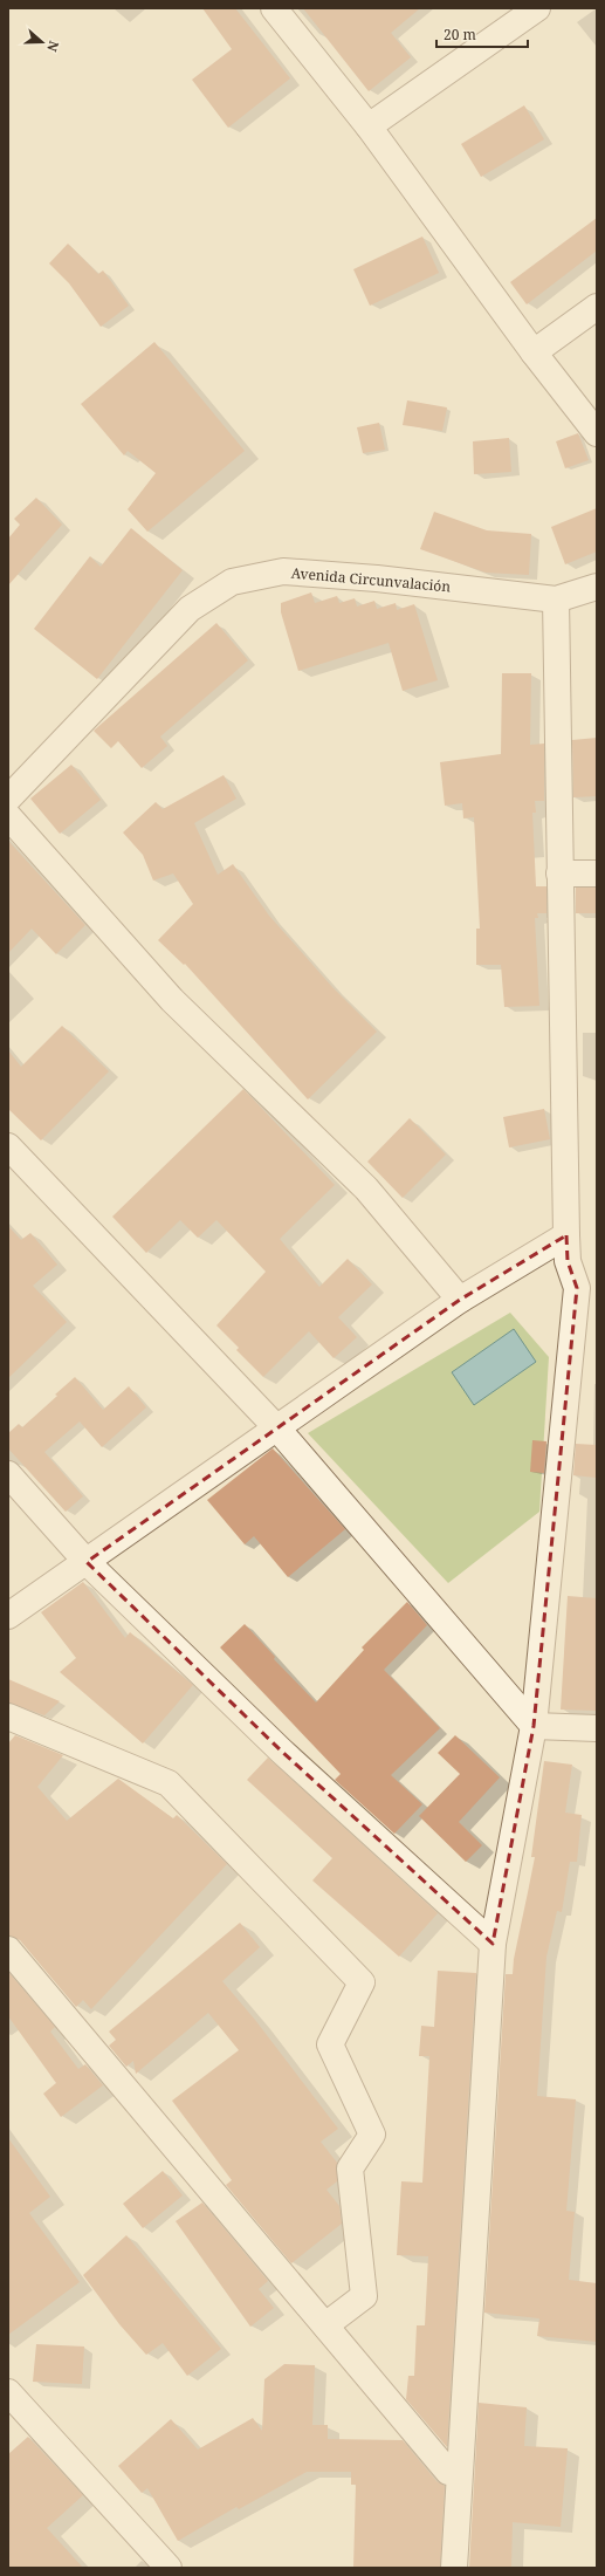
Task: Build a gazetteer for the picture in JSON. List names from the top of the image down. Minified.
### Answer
{"streets":{"street":["Avenida Circunvalación"]},"scale_bar":"20 m","north":"right"}
